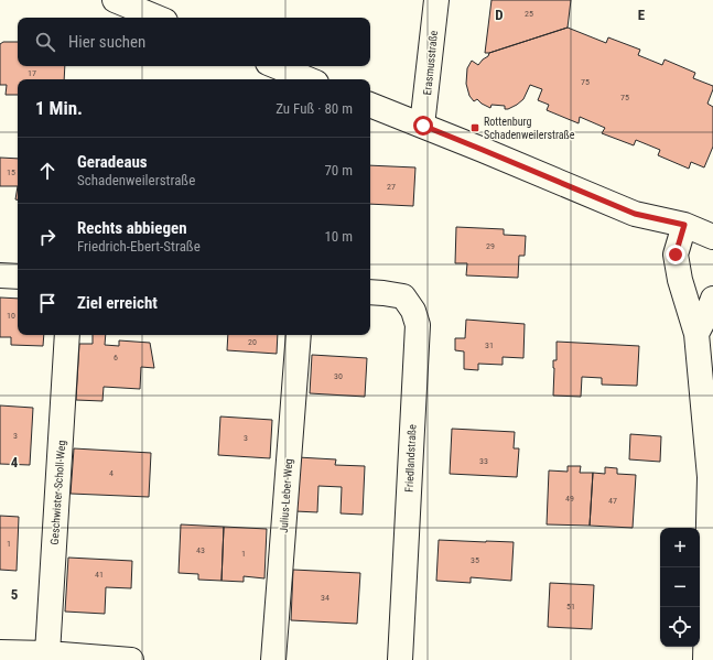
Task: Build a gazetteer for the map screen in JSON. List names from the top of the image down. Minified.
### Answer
{"streets":{"street":["Erasmusstraße","Friedlandstraße","Geschwister-Scholl-Weg","Julius-Leber-Weg"]},"places":{"transit":["Rottenburg Schadenweilerstraße"]},"house_numbers":["25","17","75","75","15","27","29","10","20","31","6","30","3","3","33","4","49","47","1","43","1","35","41","34","51"],"page":{"search":"Hier suchen","heading":["1 Min.","Zu Fuß · 80 m"],"list":[["Geradeaus","Schadenweilerstraße","70 m"],["Rechts abbiegen","Friedrich-Ebert-Straße","10 m"],"Ziel erreicht"],"map_buttons":["+","−"]},"grid":{"columns":["D","E"],"rows":["4","5"]}}
